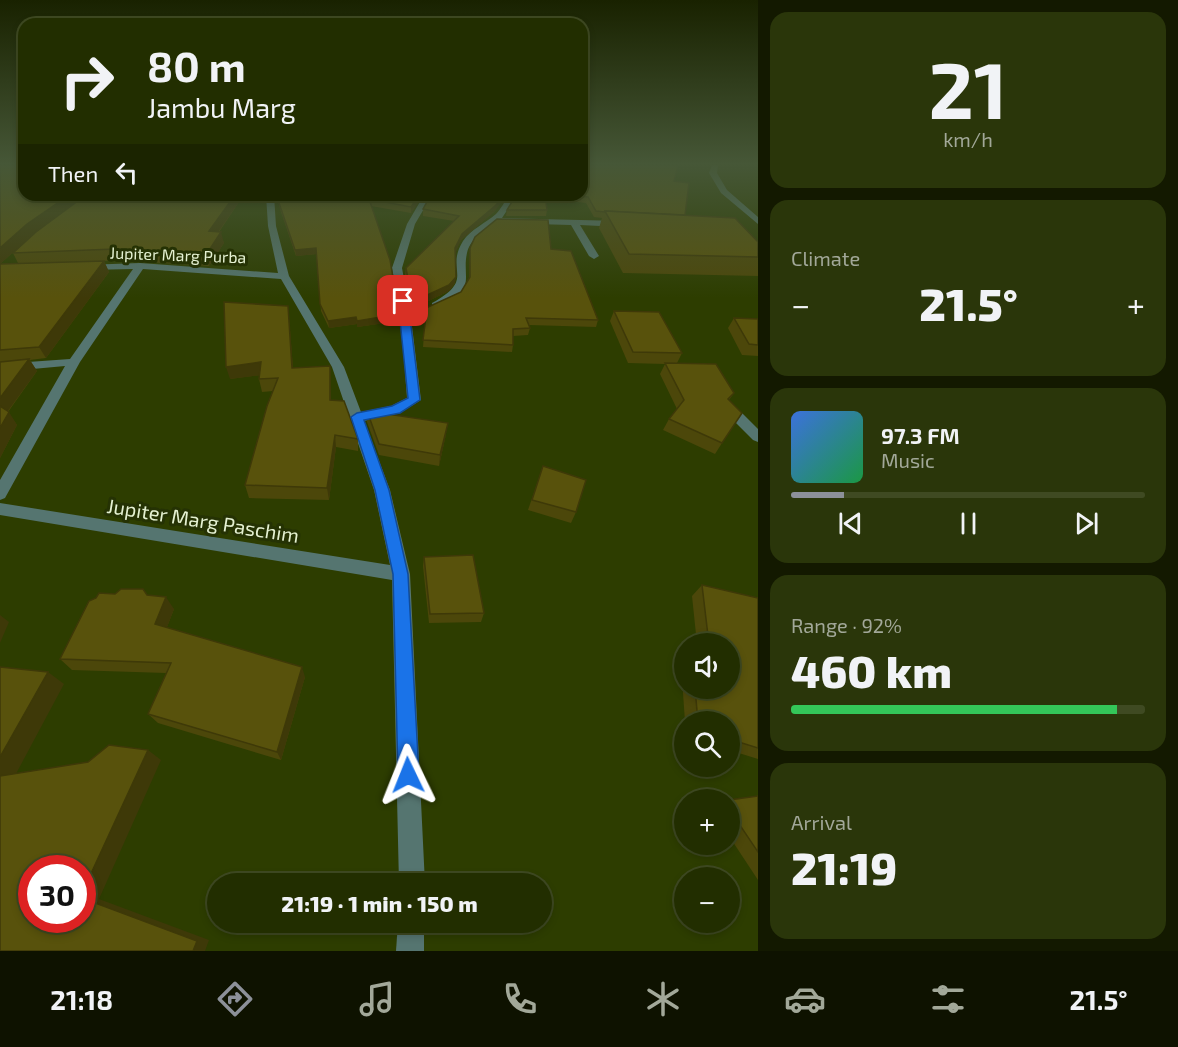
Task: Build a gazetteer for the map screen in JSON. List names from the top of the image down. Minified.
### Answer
{"streets":{"street":["Jupiter Marg Purba","Jupiter Marg Paschim"]},"page":{"tile":[["21","km/h"],"Climate",["Range · 92%","460 km"],["Arrival","21:19"]],"turn":["80 m","Jambu Marg"],"then":"Then","heat":["−","21.5°","+"],"song":["97.3 FM","Music"],"map_buttons":["+","−"],"limit":"30","trip":"21:19 · 1 min · 150 m","tabs":["21:18","21.5°"]}}
